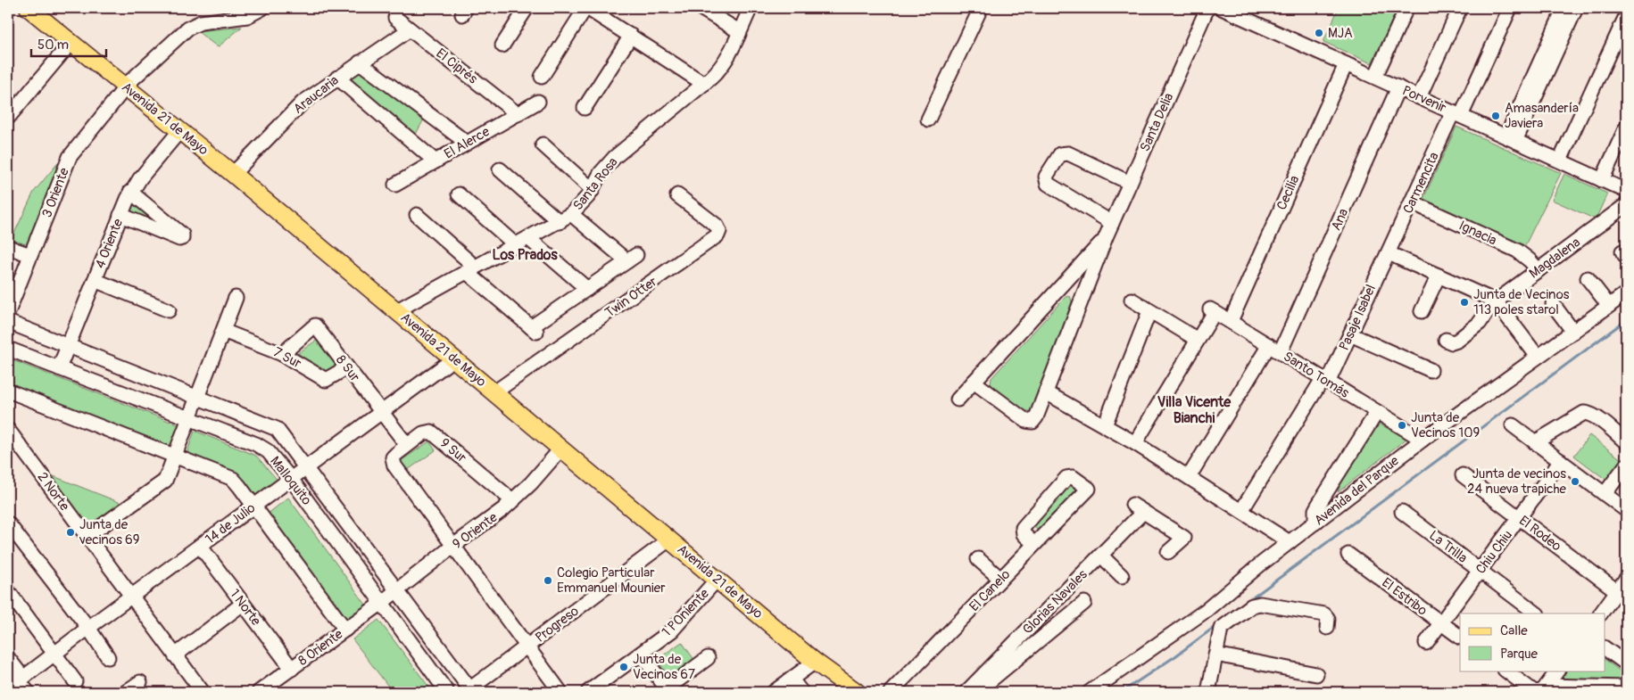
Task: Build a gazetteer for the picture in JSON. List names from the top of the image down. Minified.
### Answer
{"streets":{"main road":["Avenida 21 de Mayo"],"street":["El Ciprés","Araucaria","Porvenir","Santa Delia","El Alerce","Carmencita","Santa Rosa","3 Oriente","Cecilia","Ana","Ignacia","4 Oriente","Magdalena","Twin Otter","Pasaje Isabel","7 Sur","8 Sur","Santo Tomás","9 Sur","Malloquito","Avenida del Parque","2 Norte","14 de Julio","9 Oriente","El Rodeo","La Trilla","Chiu Chiu","El Canelo","El Estribo","Glorias Navales","1 Norte","1 P0niente","Progreso","8 Oriente"]},"crossings":[["El Ciprés","Araucaria"],["El Ciprés","El Alerce"],["Araucaria","Avenida 21 de Mayo"],["Porvenir","Carmencita"],["Porvenir","Cecilia"],["Porvenir","Ana"],["Avenida 21 de Mayo","Santa Rosa"],["Avenida 21 de Mayo","3 Oriente"],["Avenida 21 de Mayo","4 Oriente"],["Avenida 21 de Mayo","Twin Otter"],["Avenida 21 de Mayo","14 de Julio"],["Avenida 21 de Mayo","9 Oriente"],["Avenida 21 de Mayo","1 P0niente"],["Avenida 21 de Mayo","Progreso"],["Carmencita","Ignacia"],["Carmencita","Pasaje Isabel"],["Cecilia","Santo Tomás"],["Ana","Santo Tomás"],["Ignacia","Magdalena"],["4 Oriente","Malloquito"],["Pasaje Isabel","Santo Tomás"],["7 Sur","8 Sur"],["8 Sur","9 Sur"],["8 Sur","14 de Julio"],["Santo Tomás","Avenida del Parque"],["9 Sur","9 Oriente"],["Malloquito","14 de Julio"],["Malloquito","9 Oriente"],["Malloquito","8 Oriente"],["2 Norte","14 de Julio"],["14 de Julio","1 Norte"],["9 Oriente","8 Oriente"],["El Rodeo","Chiu Chiu"],["La Trilla","Chiu Chiu"],["Chiu Chiu","El Estribo"],["1 Norte","8 Oriente"]],"districts":["Los Prados","Villa Vicente Bianchi"],"places":["MJA","Amasandería Javiera","Junta de Vecinos 113 poles starol","Junta de Vecinos 109","Junta de vecinos 24 nueva trapiche","Junta de vecinos 69","Colegio Particular Emmanuel Mounier","Junta de Vecinos 67"],"legend":["Calle","Parque"],"scale_bar":"50 m"}
